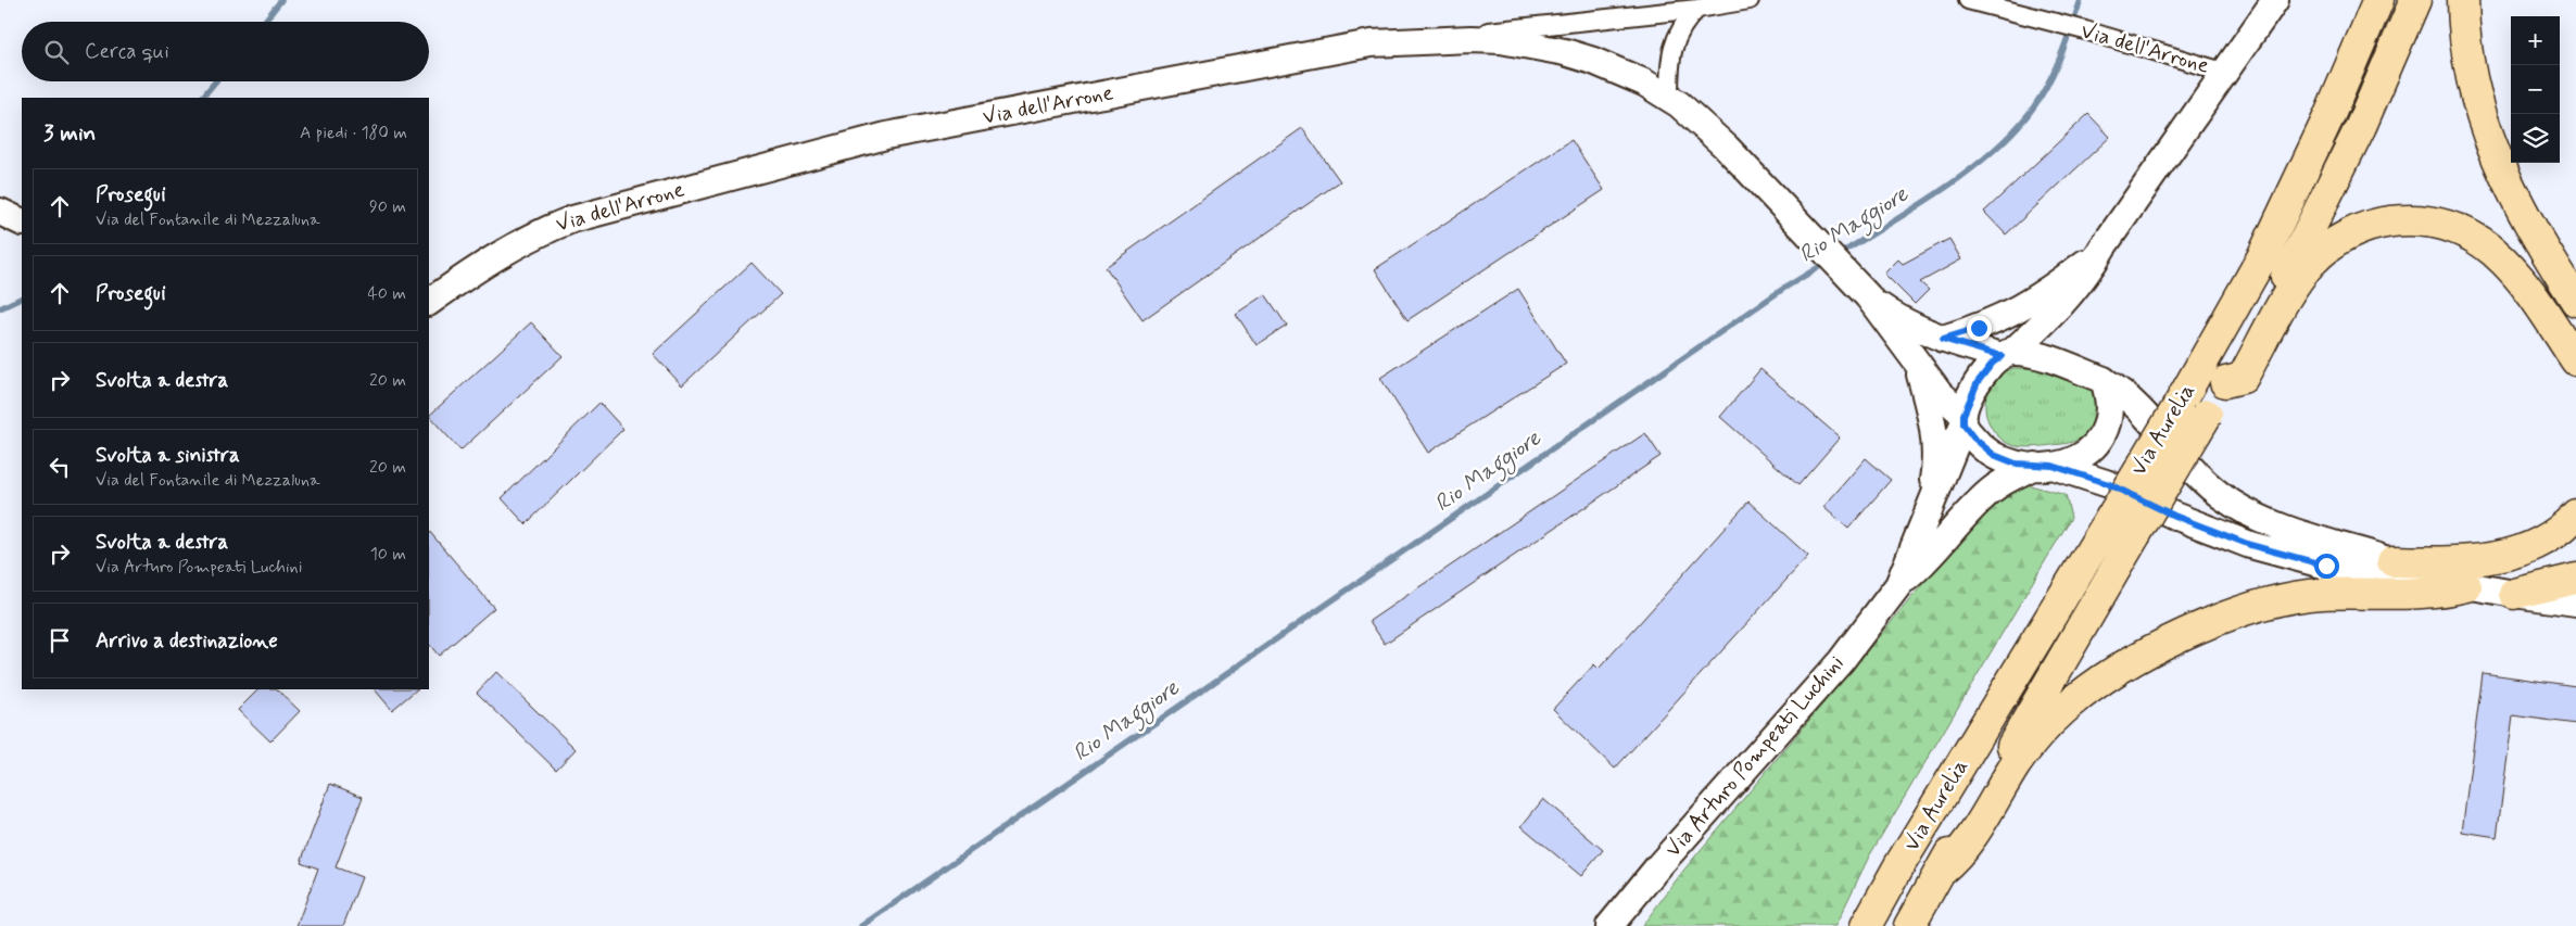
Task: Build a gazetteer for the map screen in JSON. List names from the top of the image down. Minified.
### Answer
{"streets":{"highway":["Via Aurelia"],"street":["Via dell'Arrone","Via Arturo Pompeati Luchini"]},"water":["Rio Maggiore"],"page":{"map_buttons":["+","−"],"search":"Cerca qui","heading":["3 min","A piedi · 180 m"],"list":[["Prosegui","Via del Fontanile di Mezzaluna","90 m"],["Prosegui","40 m"],["Svolta a destra","20 m"],["Svolta a sinistra","Via del Fontanile di Mezzaluna","20 m"],["Svolta a destra","Via Arturo Pompeati Luchini","10 m"],"Arrivo a destinazione"]}}
